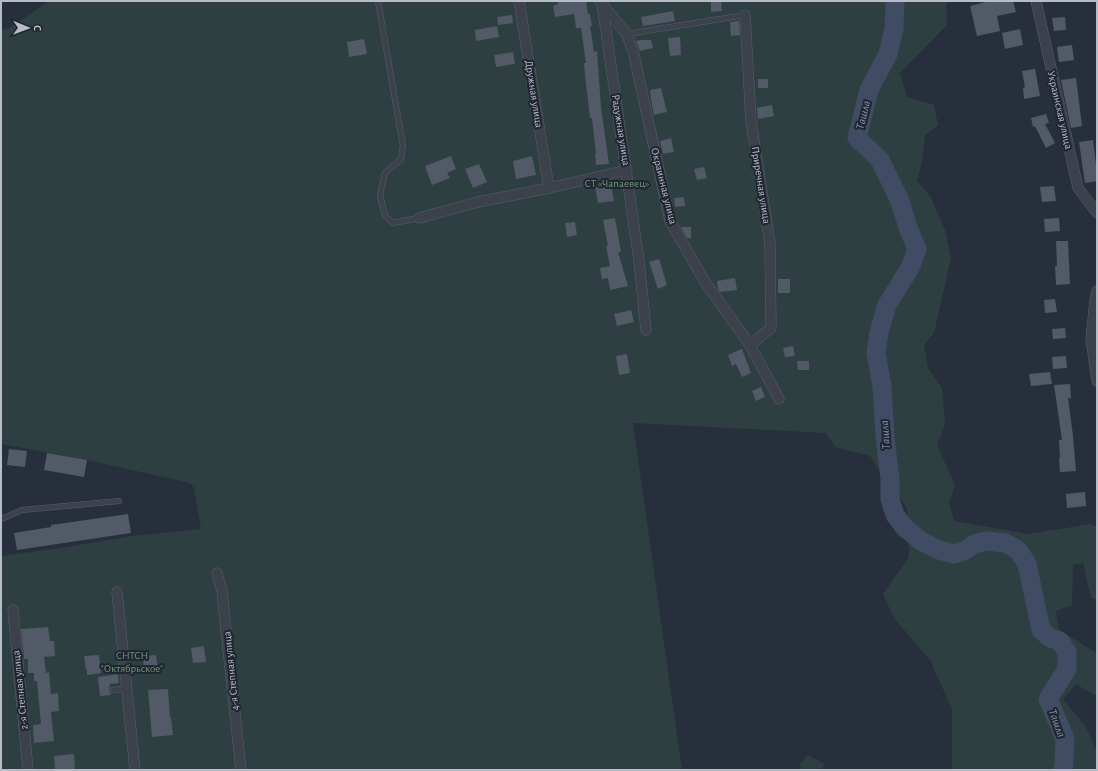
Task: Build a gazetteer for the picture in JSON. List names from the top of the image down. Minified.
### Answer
{"streets":{"street":["Дружная улица","Украинская улица","Радужная улица","Приречная улица","Окраинная улица","4-я Степная улица","2-я Степная улица"]},"crossings":[["Радужная улица","Окраинная улица"],["Приречная улица","Окраинная улица"]],"water":["Ташла"],"parks":["СТ «Чапаевец»","СНТСН \"Октябрьское\""],"north":"right"}
